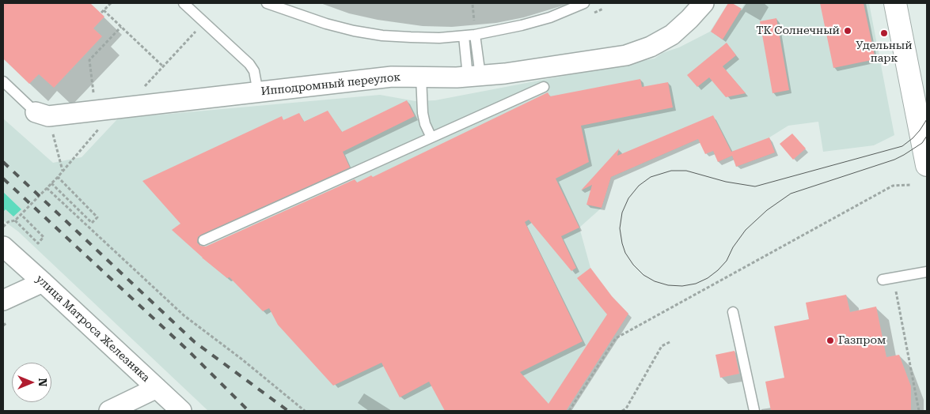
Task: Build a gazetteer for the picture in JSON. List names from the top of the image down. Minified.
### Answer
{"streets":{"street":["Ипподромный переулок","улица Матроса Железняка"]},"places":["ТК Солнечный","Удельный парк","Газпром"],"north":"right"}
